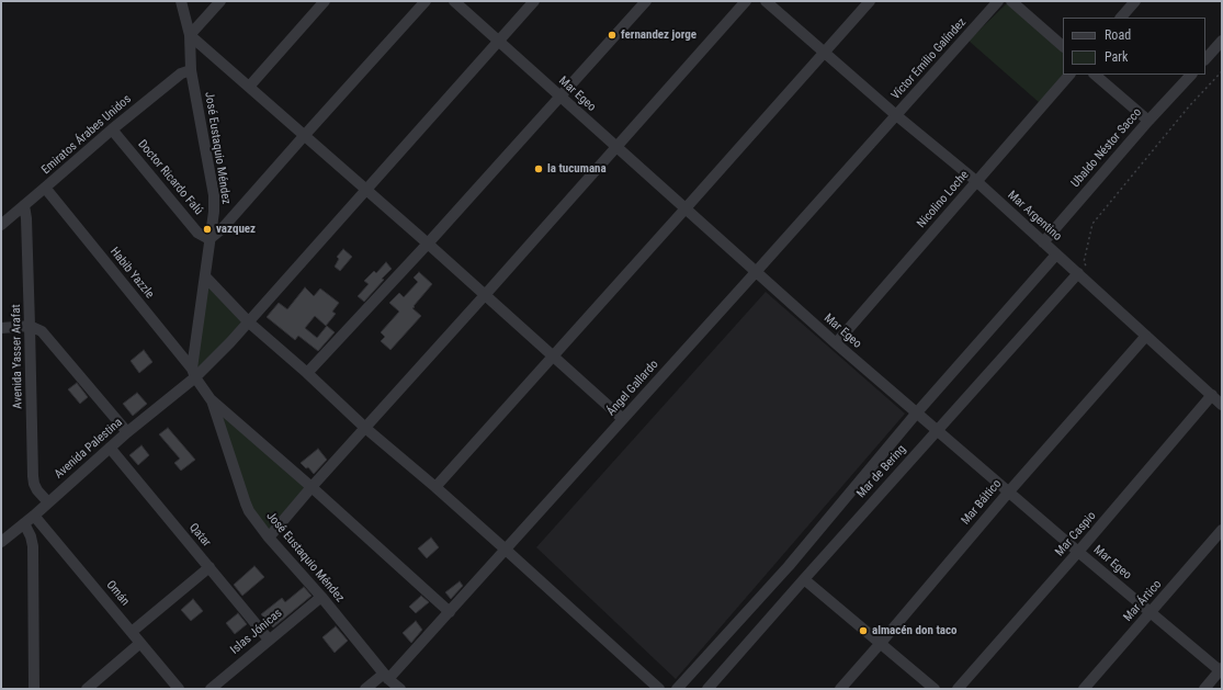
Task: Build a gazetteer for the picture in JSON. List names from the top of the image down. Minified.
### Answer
{"streets":{"street":["Víctor Emilio Galíndez","Mar Egeo","Emiratos Árabes Unidos","José Eustaquio Méndez","Ubaldo Néstor Sacco","Doctor Ricardo Falú","Nicolino Loche","Mar Argentino","Habib Yazzle","Avenida Yasser Arafat","Ángel Gallardo","Avenida Palestina","Mar de Bering","Mar Báltico","Mar Caspio","Qatar","Omán","Mar Ártico","Islas Jónicas"]},"crossings":[["Víctor Emilio Galíndez","Mar Argentino"],["Víctor Emilio Galíndez","Ángel Gallardo"],["Mar Egeo","Nicolino Loche"],["Mar Egeo","Ángel Gallardo"],["Mar Egeo","Avenida Palestina"],["Mar Egeo","Mar de Bering"],["Mar Egeo","Mar Báltico"],["Mar Egeo","Mar Caspio"],["Mar Egeo","Mar Ártico"],["Emiratos Árabes Unidos","José Eustaquio Méndez"],["Emiratos Árabes Unidos","Doctor Ricardo Falú"],["Emiratos Árabes Unidos","Habib Yazzle"],["Emiratos Árabes Unidos","Avenida Yasser Arafat"],["José Eustaquio Méndez","Doctor Ricardo Falú"],["José Eustaquio Méndez","Habib Yazzle"],["José Eustaquio Méndez","Ángel Gallardo"],["José Eustaquio Méndez","Avenida Palestina"],["José Eustaquio Méndez","Islas Jónicas"],["Ubaldo Néstor Sacco","Mar Argentino"],["Nicolino Loche","Mar Argentino"],["Mar Argentino","Ángel Gallardo"],["Mar Argentino","Mar de Bering"],["Mar Argentino","Mar Báltico"],["Mar Argentino","Mar Caspio"],["Habib Yazzle","Avenida Palestina"],["Avenida Yasser Arafat","Avenida Palestina"],["Avenida Palestina","Qatar"],["Avenida Palestina","Omán"],["Qatar","Islas Jónicas"]],"places":["fernandez jorge","la tucumana","vazquez","almacén don taco"],"legend":["Road","Park"]}
